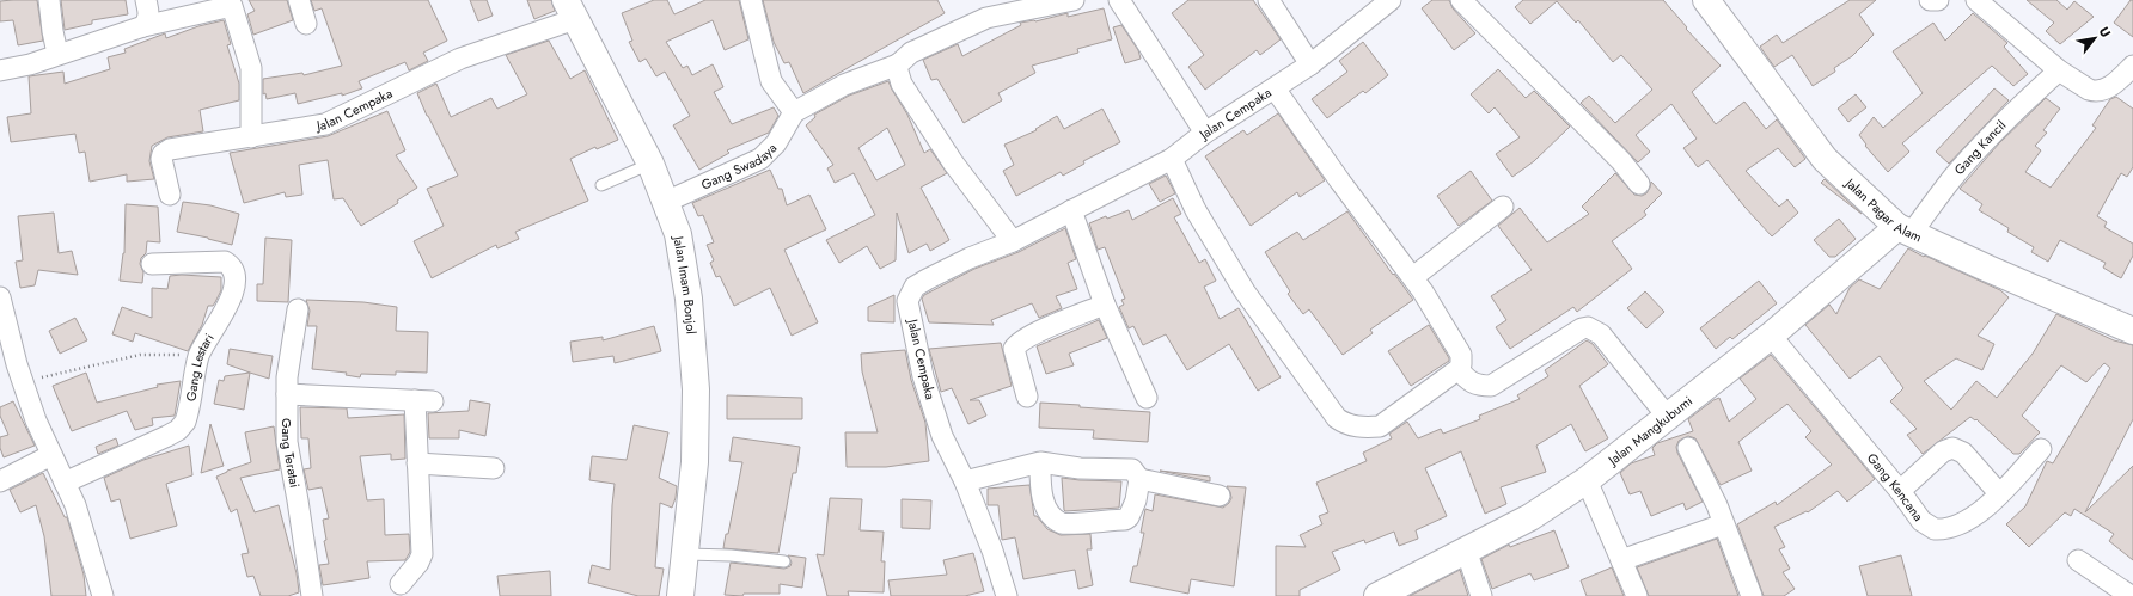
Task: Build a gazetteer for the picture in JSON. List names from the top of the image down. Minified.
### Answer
{"streets":{"main road":["Jalan Pagar Alam","Jalan Imam Bonjol","Jalan Mangkubumi"],"street":["Jalan Cempaka","Gang Kancil","Gang Swadaya","Gang Lestari","Gang Teratai","Gang Kencana"]},"crossings":[["Jalan Cempaka","Jalan Imam Bonjol"],["Gang Kancil","Jalan Pagar Alam"],["Gang Kancil","Jalan Mangkubumi"],["Gang Swadaya","Jalan Imam Bonjol"],["Jalan Pagar Alam","Jalan Mangkubumi"],["Jalan Mangkubumi","Gang Kencana"]],"north":"top right"}
